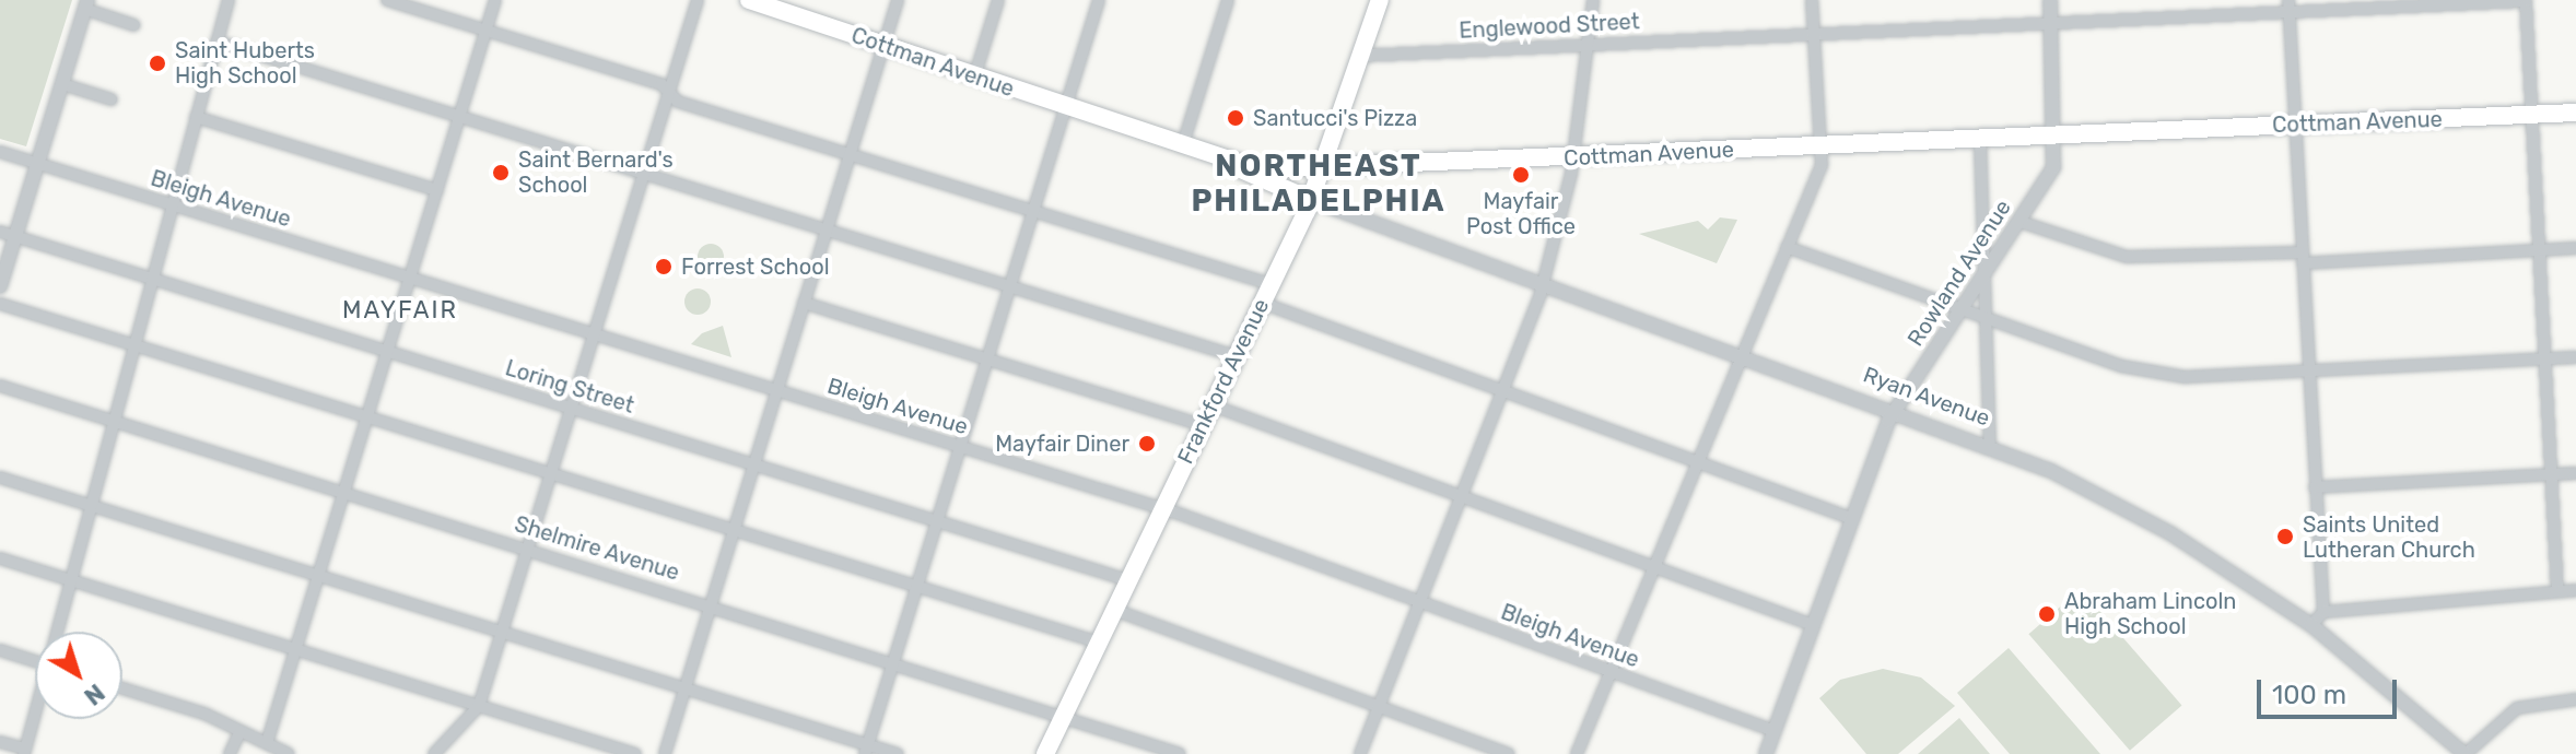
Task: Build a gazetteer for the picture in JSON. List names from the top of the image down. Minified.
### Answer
{"streets":{"main road":["Cottman Avenue","Frankford Avenue"],"street":["Englewood Street","Bleigh Avenue","Rowland Avenue","Loring Street","Ryan Avenue","Shelmire Avenue"]},"crossings":[["Englewood Street","Rowland Avenue"],["Englewood Street","Frankford Avenue"],["Cottman Avenue","Rowland Avenue"],["Cottman Avenue","Frankford Avenue"],["Bleigh Avenue","Rowland Avenue"],["Bleigh Avenue","Frankford Avenue"],["Rowland Avenue","Ryan Avenue"],["Frankford Avenue","Loring Street"],["Frankford Avenue","Ryan Avenue"],["Frankford Avenue","Shelmire Avenue"]],"districts":["NORTHEAST PHILADELPHIA","MAYFAIR"],"places":["Saint Huberts High School","Santucci's Pizza","Saint Bernard's School","Mayfair Post Office","Forrest School","Mayfair Diner","Saints United Lutheran Church","Abraham Lincoln High School"],"scale_bar":"100 m","north":"bottom right"}
